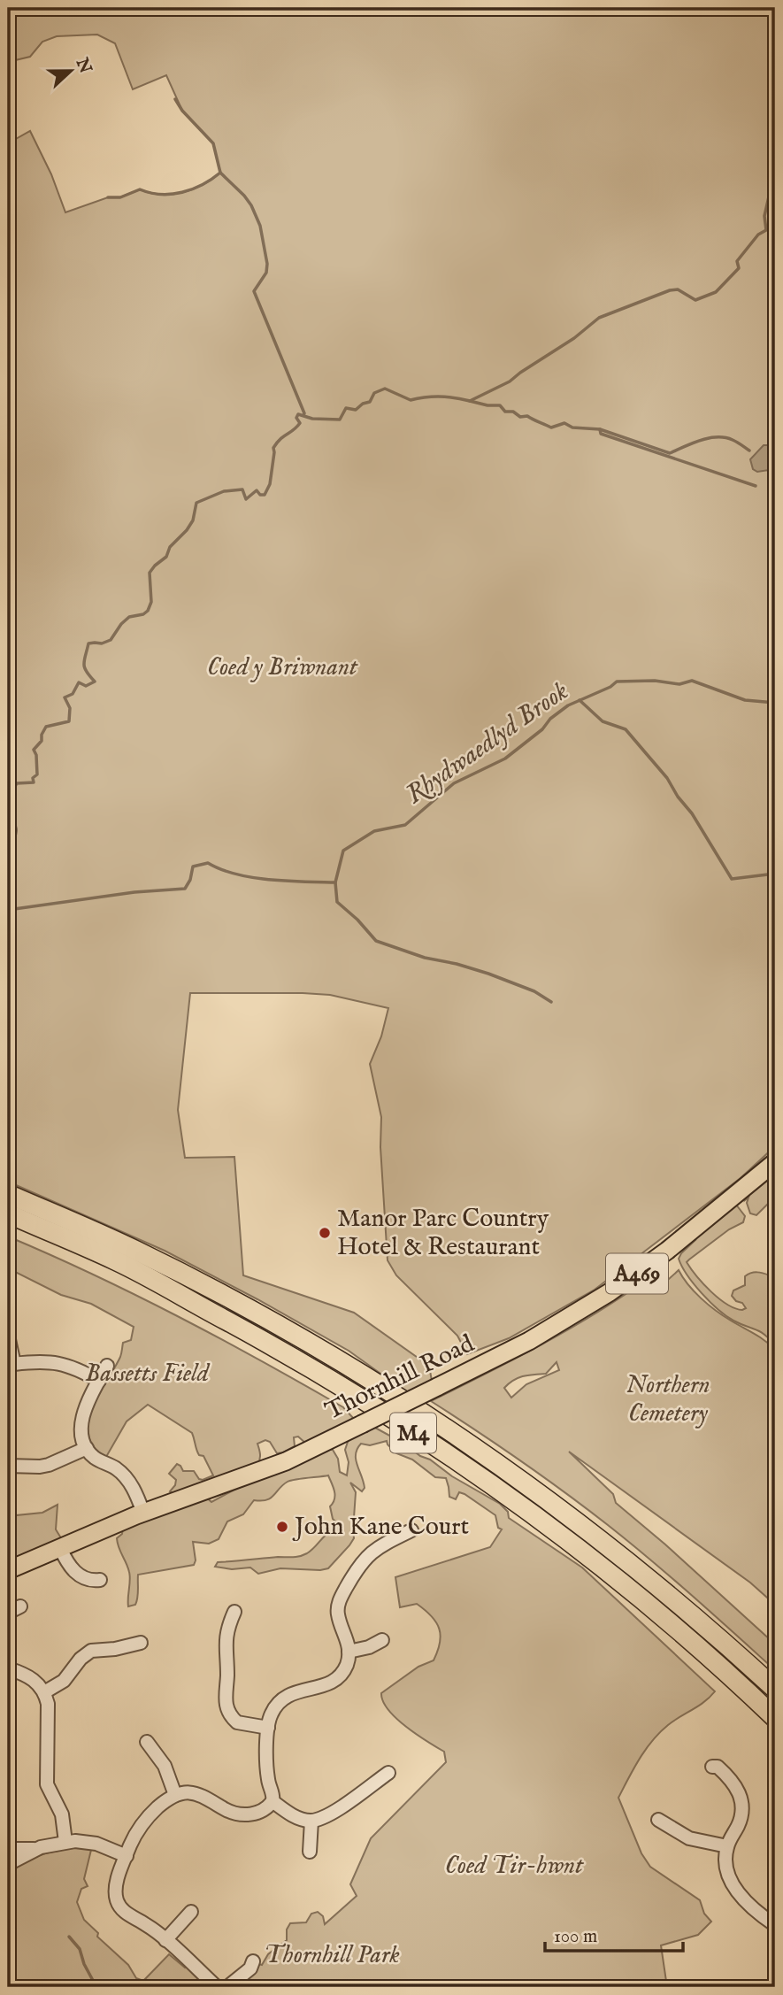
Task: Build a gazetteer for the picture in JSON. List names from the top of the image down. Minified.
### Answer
{"streets":{"highway":["M4"],"main road":["A469","Thornhill Road"]},"water":["Rhydwaedlyd Brook"],"parks":["Coed y Briwnant","Bassetts Field","Northern Cemetery","Coed Tir-hwnt","Thornhill Park"],"places":["Manor Parc Country Hotel & Restaurant","John Kane Court"],"scale_bar":"100 m","north":"right"}
